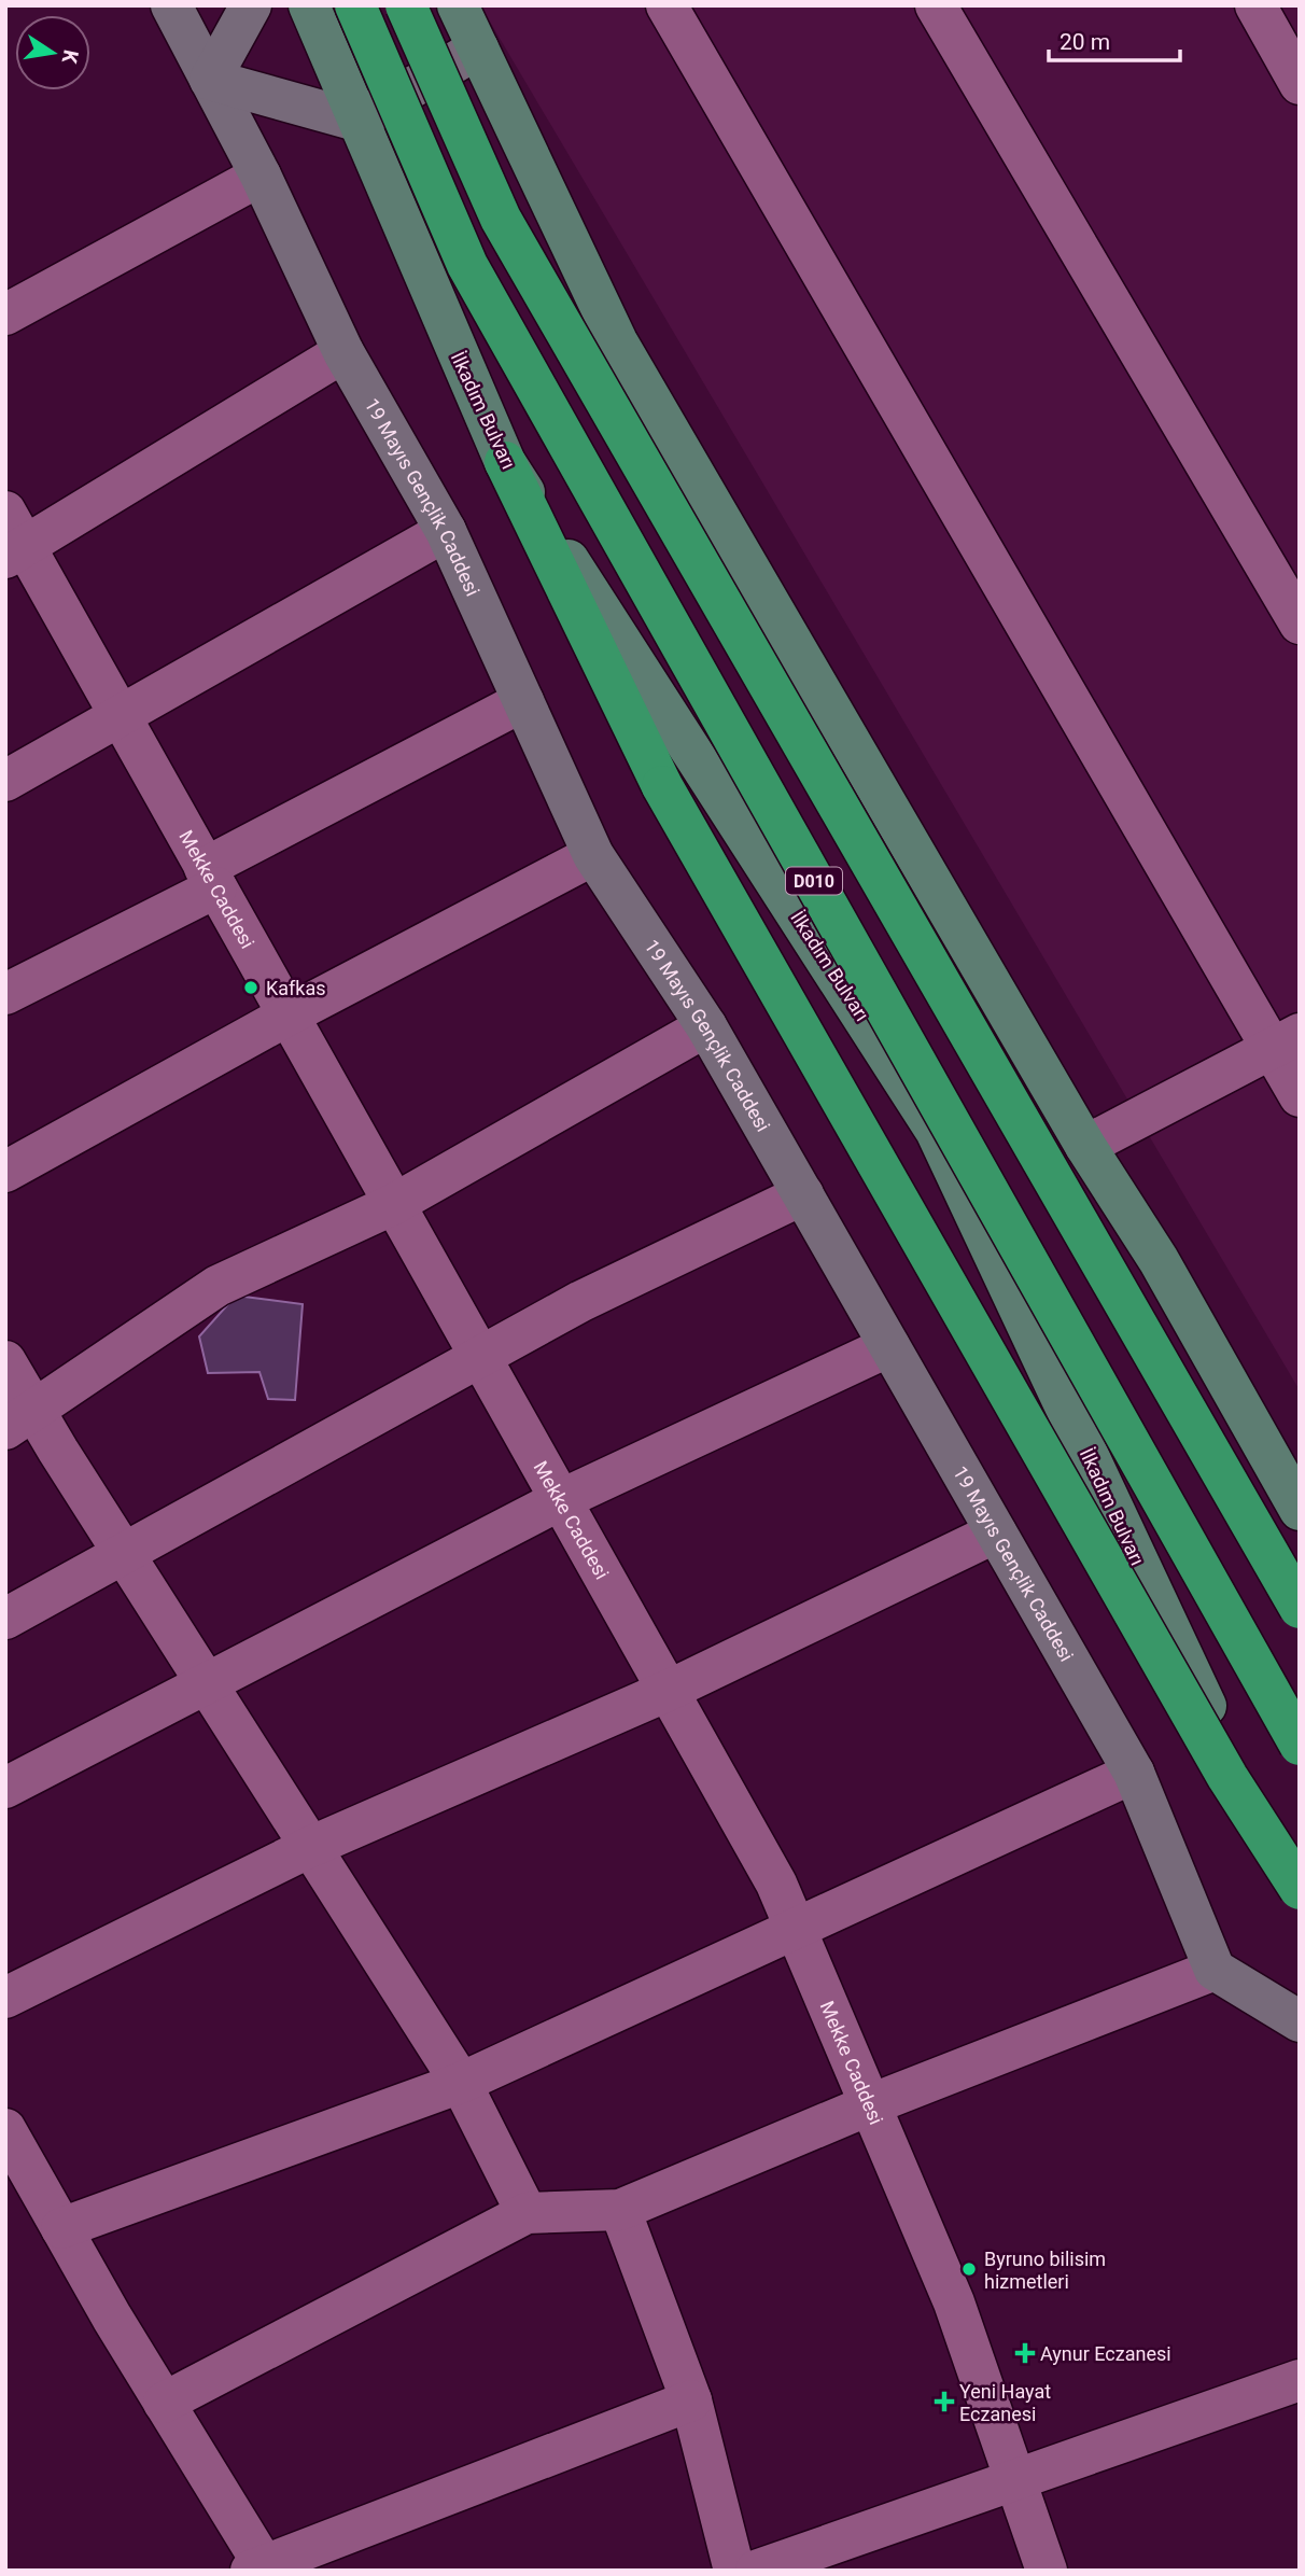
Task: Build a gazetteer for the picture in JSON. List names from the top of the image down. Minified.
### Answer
{"streets":{"highway":["İlkadım Bulvarı","D010"],"main road":["19 Mayıs Gençlik Caddesi"],"street":["Mekke Caddesi"]},"places":{"other":["Kafkas","Byruno bilisim hizmetleri"],"health":["Aynur Eczanesi","Yeni Hayat Eczanesi"]},"scale_bar":"20 m","north":"right"}
